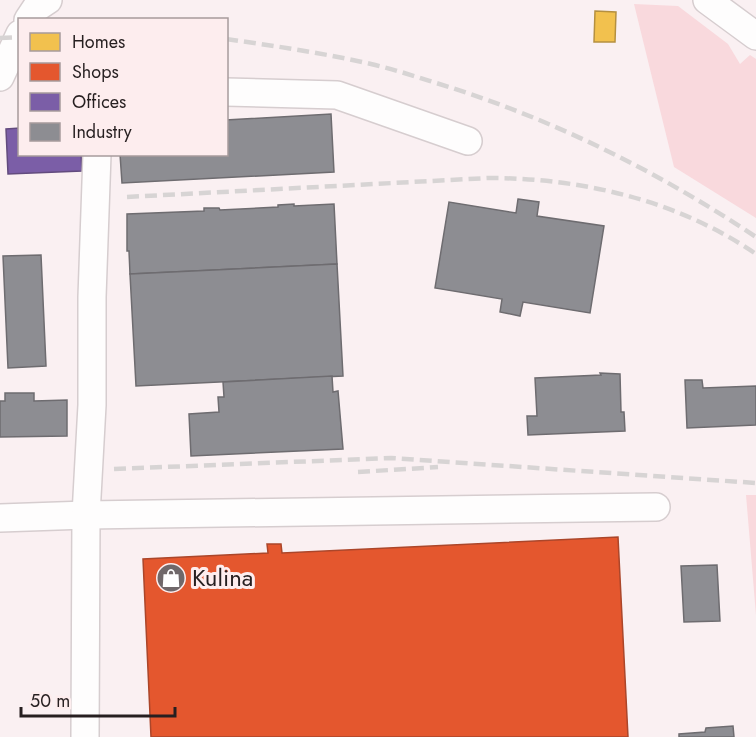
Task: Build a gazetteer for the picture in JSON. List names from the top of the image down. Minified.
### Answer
{"places":{"shop":["Kulina"]},"legend":["Homes","Shops","Offices","Industry"],"scale_bar":"50 m"}
